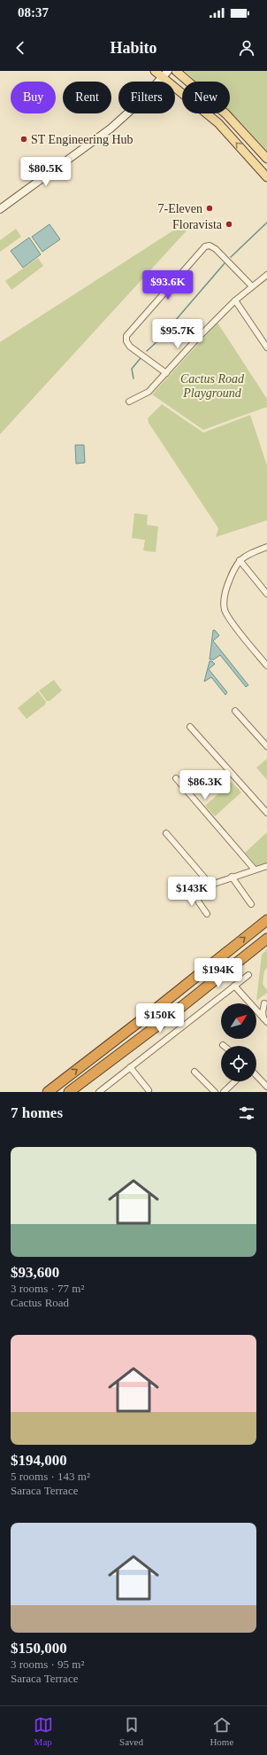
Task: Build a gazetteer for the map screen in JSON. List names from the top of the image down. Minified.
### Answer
{"parks":["Cactus Road Playground"],"places":["ST Engineering Hub","7-Eleven","Floravista"],"north":"top right","page":{"status":"08:37","header":"Habito","chip":["Buy","Rent","Filters","New"],"price":["$80.5K","$93.6K","$95.7K","$86.3K","$143K","$194K","$150K"],"heading":"7 homes","list":[{"name":"$93,600","note":"3 rooms · 77 m² · Cactus Road"},{"name":"$194,000","note":"5 rooms · 143 m² · Saraca Terrace"},{"name":"$150,000","note":"3 rooms · 95 m² · Saraca Terrace"}],"tabs":["Map","Saved","Home"]}}
